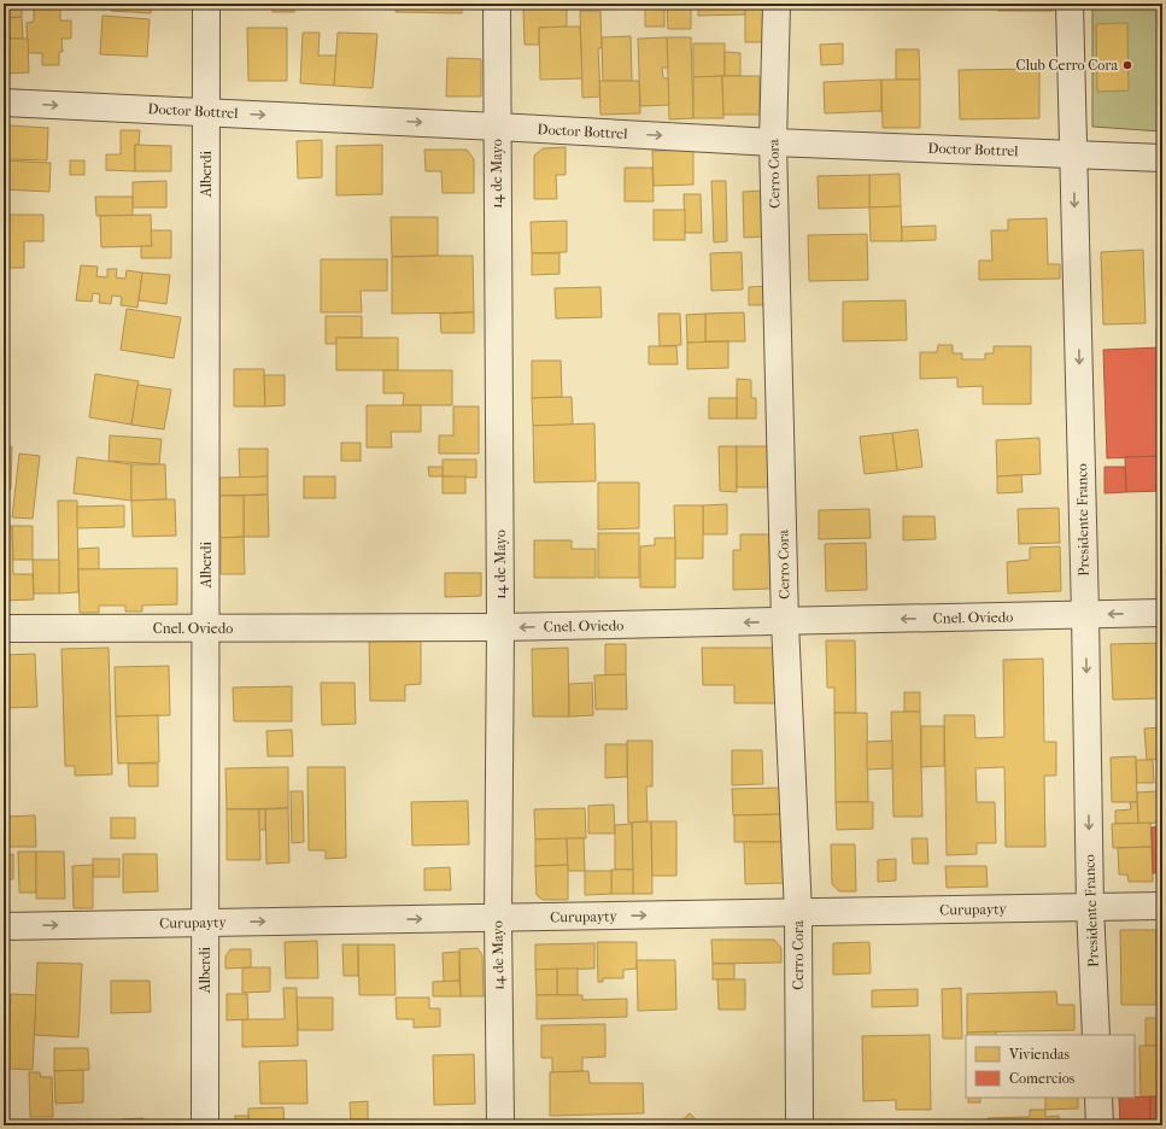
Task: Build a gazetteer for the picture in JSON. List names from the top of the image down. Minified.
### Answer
{"streets":{"street":["Doctor Bottrel","Alberdi","14 de Mayo","Cerro Cora","Presidente Franco","Cnel. Oviedo","Curupayty"]},"crossings":[["Doctor Bottrel","Alberdi"],["Doctor Bottrel","14 de Mayo"],["Doctor Bottrel","Cerro Cora"],["Doctor Bottrel","Presidente Franco"],["Alberdi","Cnel. Oviedo"],["Alberdi","Curupayty"],["14 de Mayo","Cnel. Oviedo"],["14 de Mayo","Curupayty"],["Cerro Cora","Cnel. Oviedo"],["Cerro Cora","Curupayty"],["Presidente Franco","Cnel. Oviedo"],["Presidente Franco","Curupayty"]],"one_way":["Doctor Bottrel","Presidente Franco","Cnel. Oviedo","Curupayty"],"places":["Club Cerro Cora"],"legend":["Viviendas","Comercios"]}
